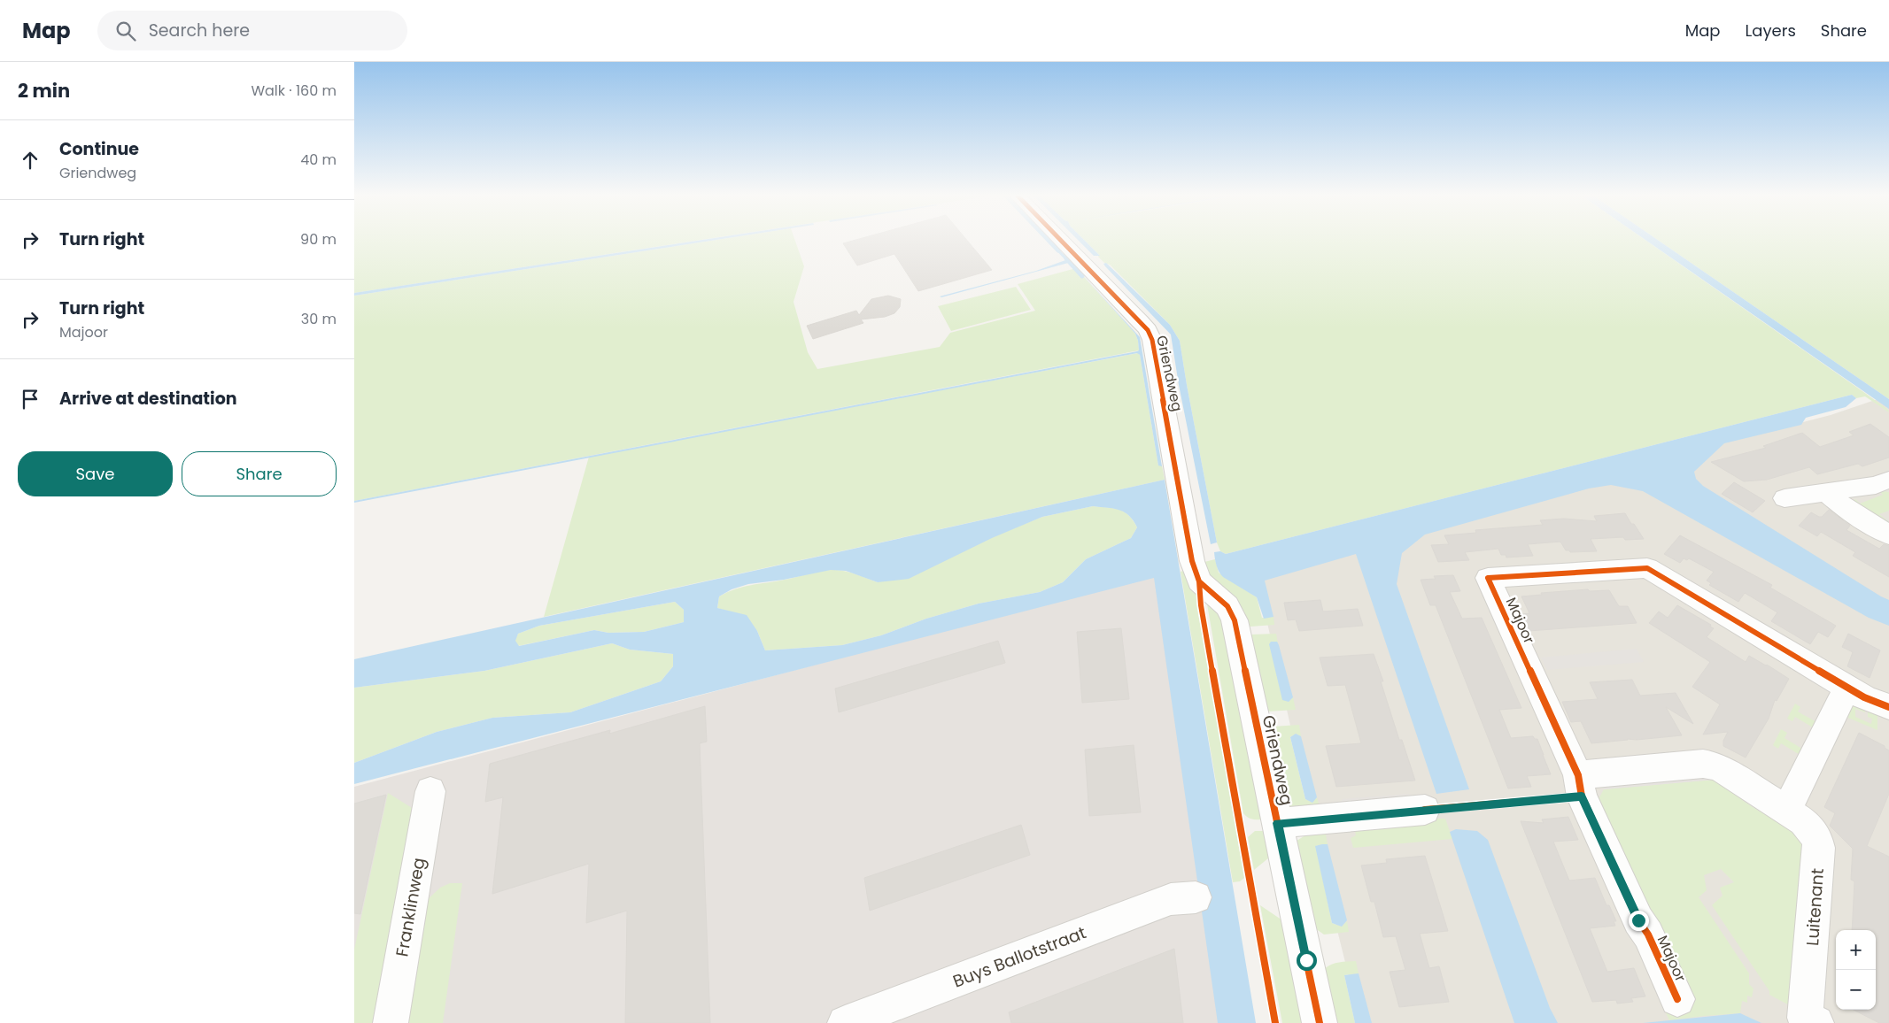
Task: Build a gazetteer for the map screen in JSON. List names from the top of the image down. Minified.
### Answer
{"streets":{"street":["Griendweg","Majoor","Franklinweg","Luitenant","Buys Ballotstraat"]},"crossings":[["Majoor","Luitenant"]],"page":{"header":"Map","search":"Search here","nav":["Map","Layers","Share"],"heading":["2 min","Walk · 160 m"],"list":[["Continue","Griendweg","40 m"],["Turn right","90 m"],["Turn right","Majoor","30 m"],"Arrive at destination"],"buttons":["Save","Share"],"map_buttons":["+","−"]}}
